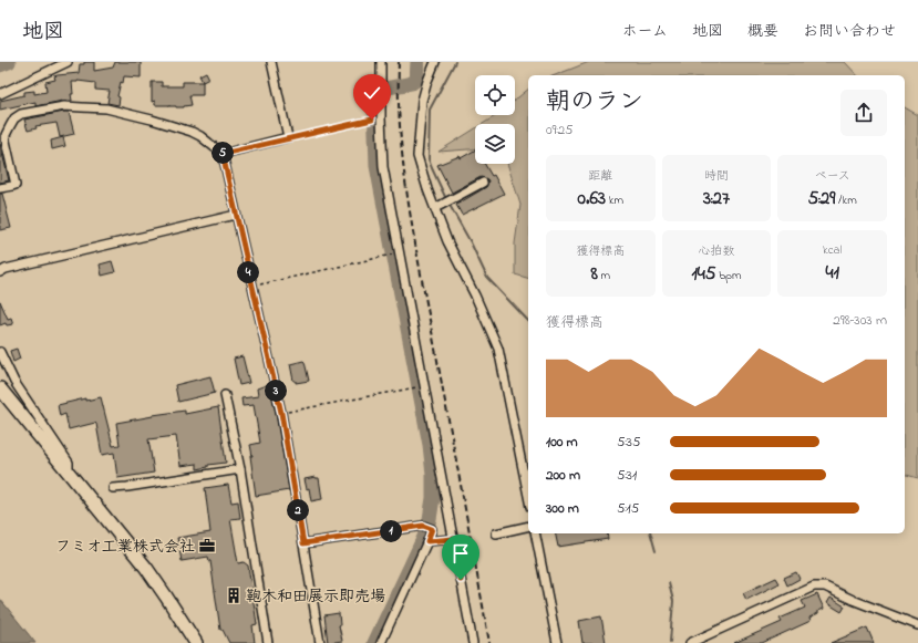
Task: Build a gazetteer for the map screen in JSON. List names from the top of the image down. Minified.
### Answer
{"places":{"office":["フミオ工業株式会社"],"building":["鞄木和田展示即売場"]},"page":{"header":"地図","nav":["ホーム","地図","概要","お問い合わせ"],"heading":["朝のラン","09:25"],"pins":["5","4","3","2","1"],"stats":[["距離","0.63 km"],["時間","3:27"],["ペース","5:29 /km"],["獲得標高","8 m"],["心拍数","145 bpm"],["kcal","41"]],"chart":["獲得標高","298–303 m"],"list":[{"name":"100 m","note":"5:35"},{"name":"200 m","note":"5:31"},{"name":"300 m","note":"5:15"}]}}
